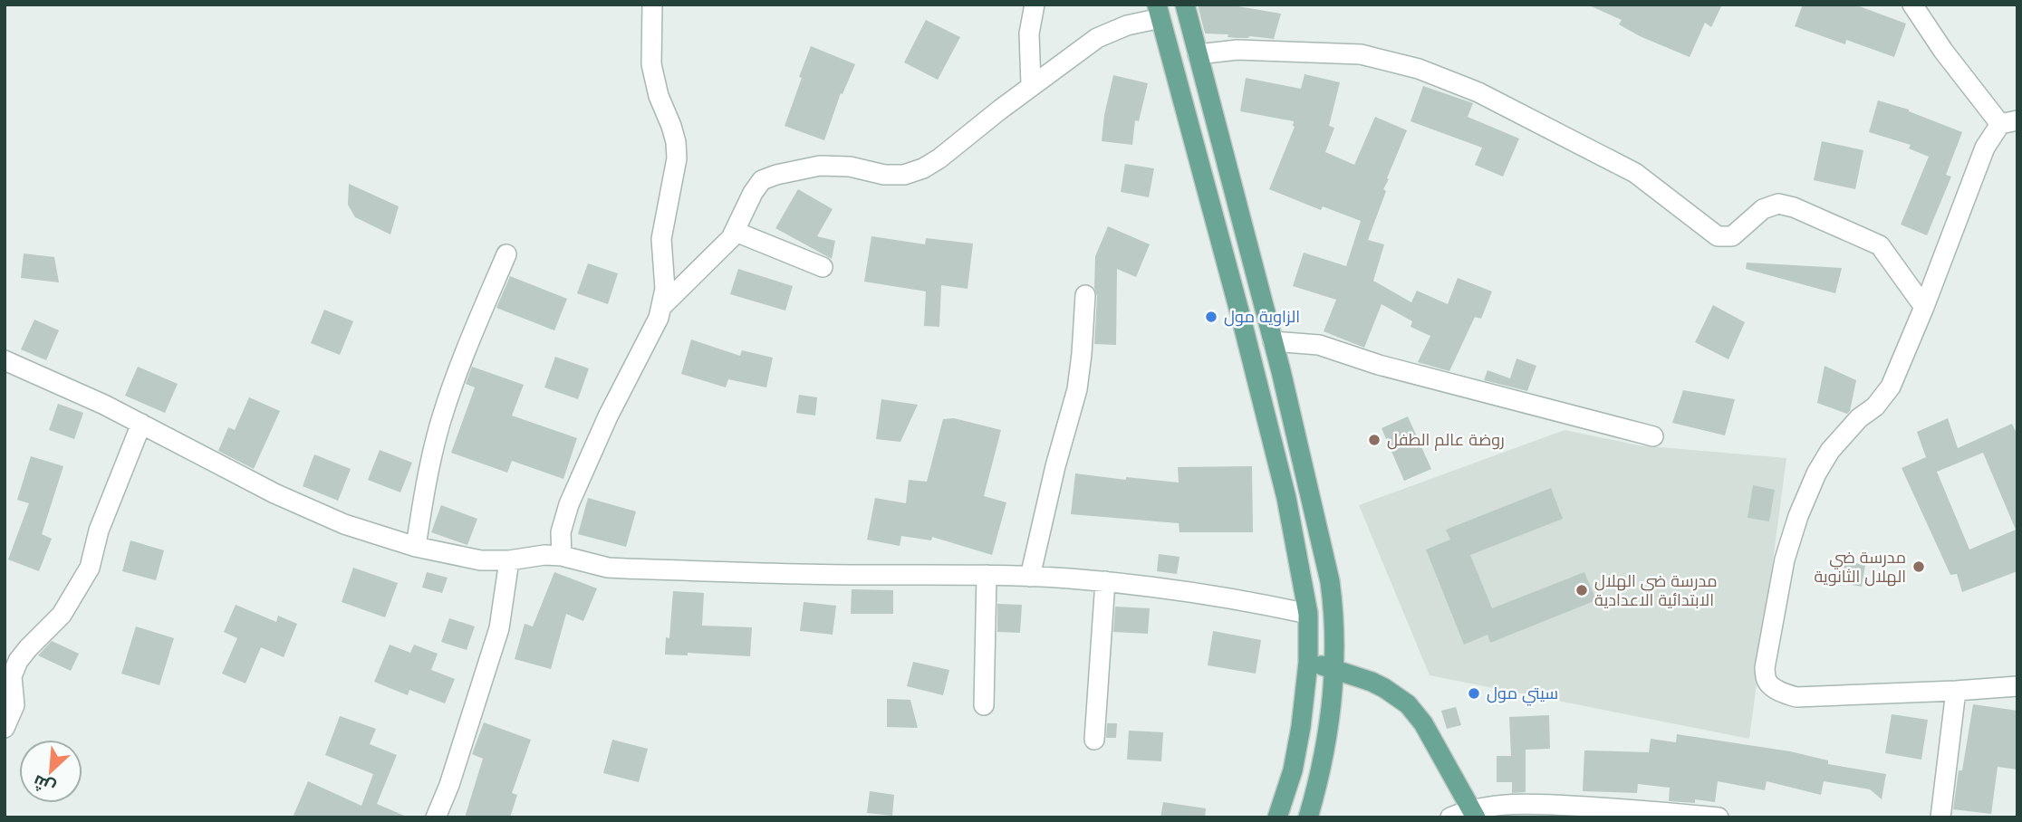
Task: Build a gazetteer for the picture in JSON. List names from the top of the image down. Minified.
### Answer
{"places":["الزاوية مول","روضة عالم الطفل","مدرسة ضي الهلال الثانوية","مدرسة ضي الهلال الابتدائية الاعدادية","سيتي مول"],"north":"bottom left"}
